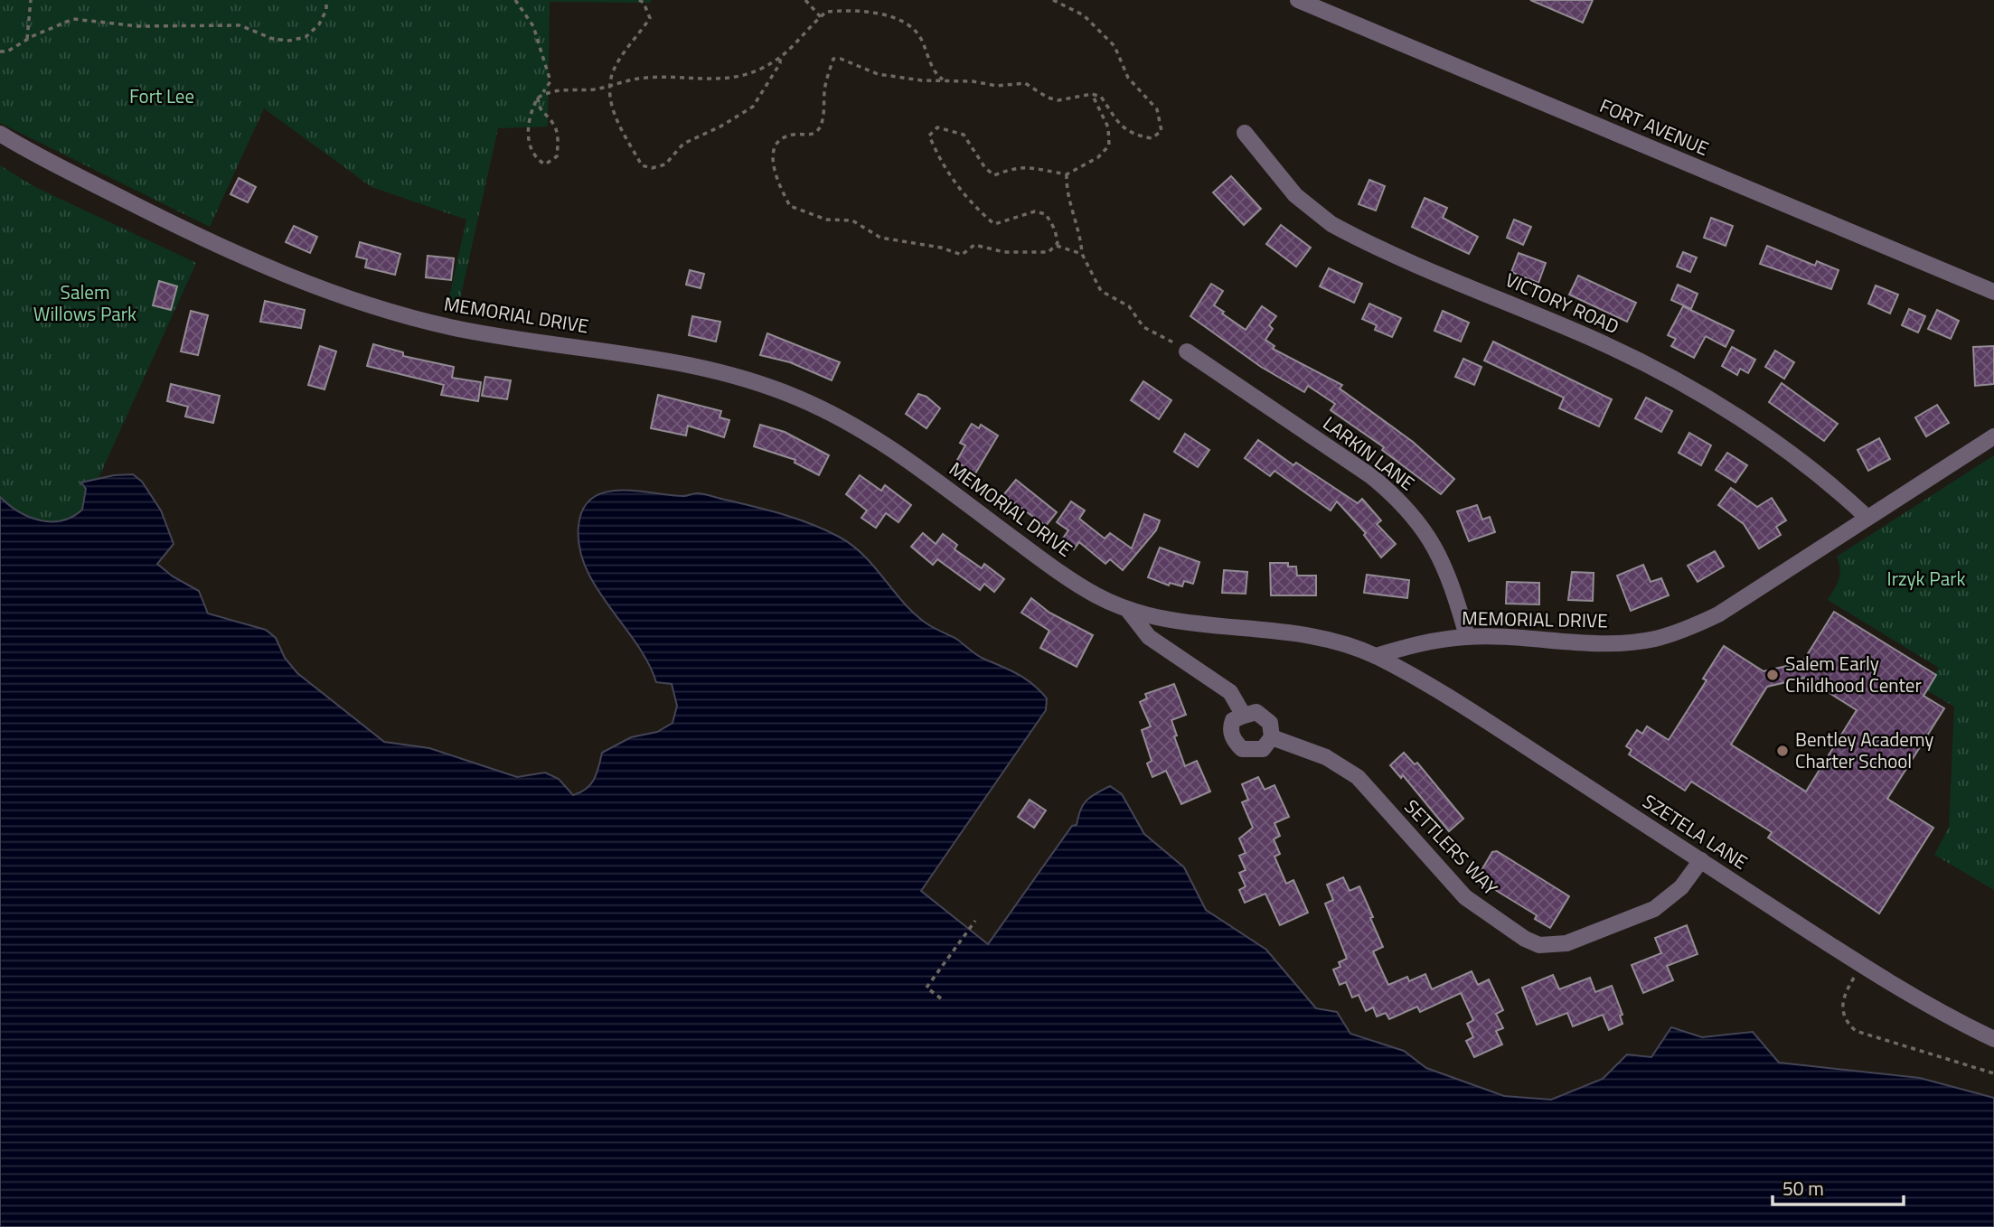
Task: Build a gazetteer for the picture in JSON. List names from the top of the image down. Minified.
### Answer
{"streets":{"street":["FORT AVENUE","VICTORY ROAD","MEMORIAL DRIVE","LARKIN LANE","SZETELA LANE","SETTLERS WAY"]},"crossings":[["VICTORY ROAD","MEMORIAL DRIVE"],["MEMORIAL DRIVE","LARKIN LANE"],["MEMORIAL DRIVE","SZETELA LANE"],["SZETELA LANE","SETTLERS WAY"]],"parks":["Fort Lee","Salem Willows Park","Irzyk Park"],"places":["Salem Early Childhood Center","Bentley Academy Charter School"],"scale_bar":"50 m"}
